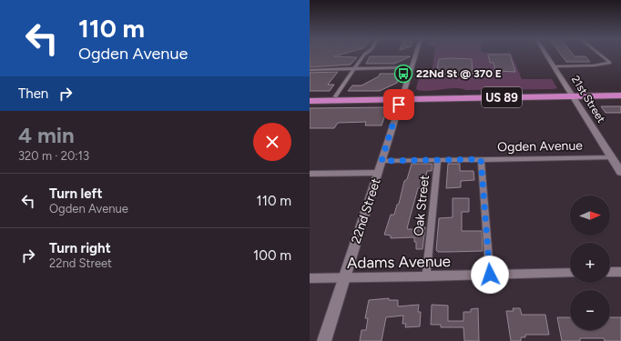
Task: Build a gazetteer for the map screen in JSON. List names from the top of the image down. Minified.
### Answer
{"streets":{"main road":["US 89"],"street":["21st Street","Ogden Avenue","Oak Street","22nd Street","Adams Avenue"]},"crossings":[["US 89","21st Street"],["US 89","22nd Street"],["21st Street","Ogden Avenue"],["Ogden Avenue","Oak Street"],["Ogden Avenue","22nd Street"],["Oak Street","Adams Avenue"],["22nd Street","Adams Avenue"]],"places":{"bus stop":["22Nd St @ 370 E"]},"north":"right","page":{"turn":["110 m","Ogden Avenue"],"then":"Then","heading":["4 min","320 m · 20:13"],"list":[{"name":"Turn left","note":"Ogden Avenue","value":"110 m"},{"name":"Turn right","note":"22nd Street","value":"100 m"}],"map_buttons":["+","−"]}}
